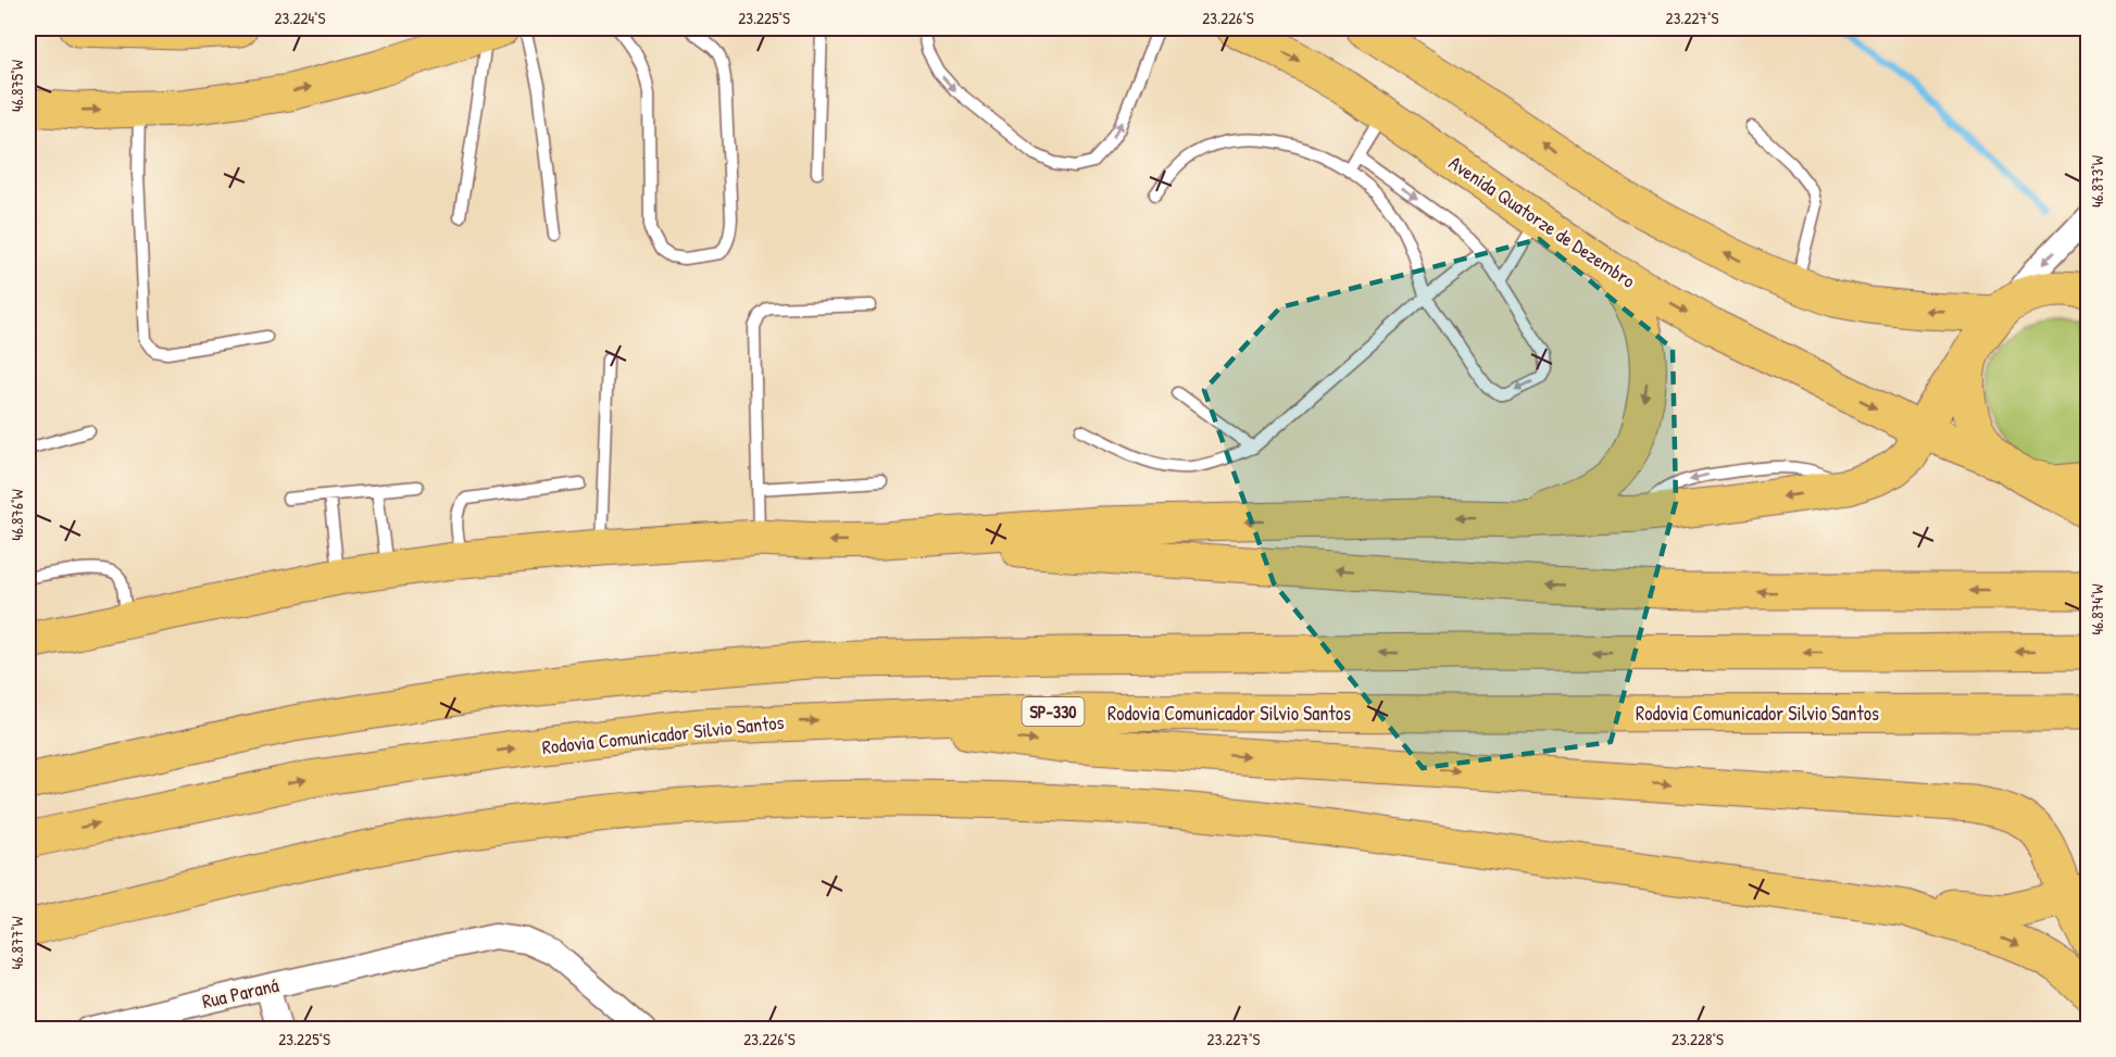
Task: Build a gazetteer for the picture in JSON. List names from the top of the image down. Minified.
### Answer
{"streets":{"main road":["Avenida Quatorze de Dezembro","SP-330","Rodovia Comunicador Silvio Santos"],"street":["Rua Paraná"]},"coordinates":["23.224°S","23.225°S","23.226°S","23.227°S","46.875°W","46.873°W","46.876°W","46.874°W","46.877°W","23.228°S"]}
